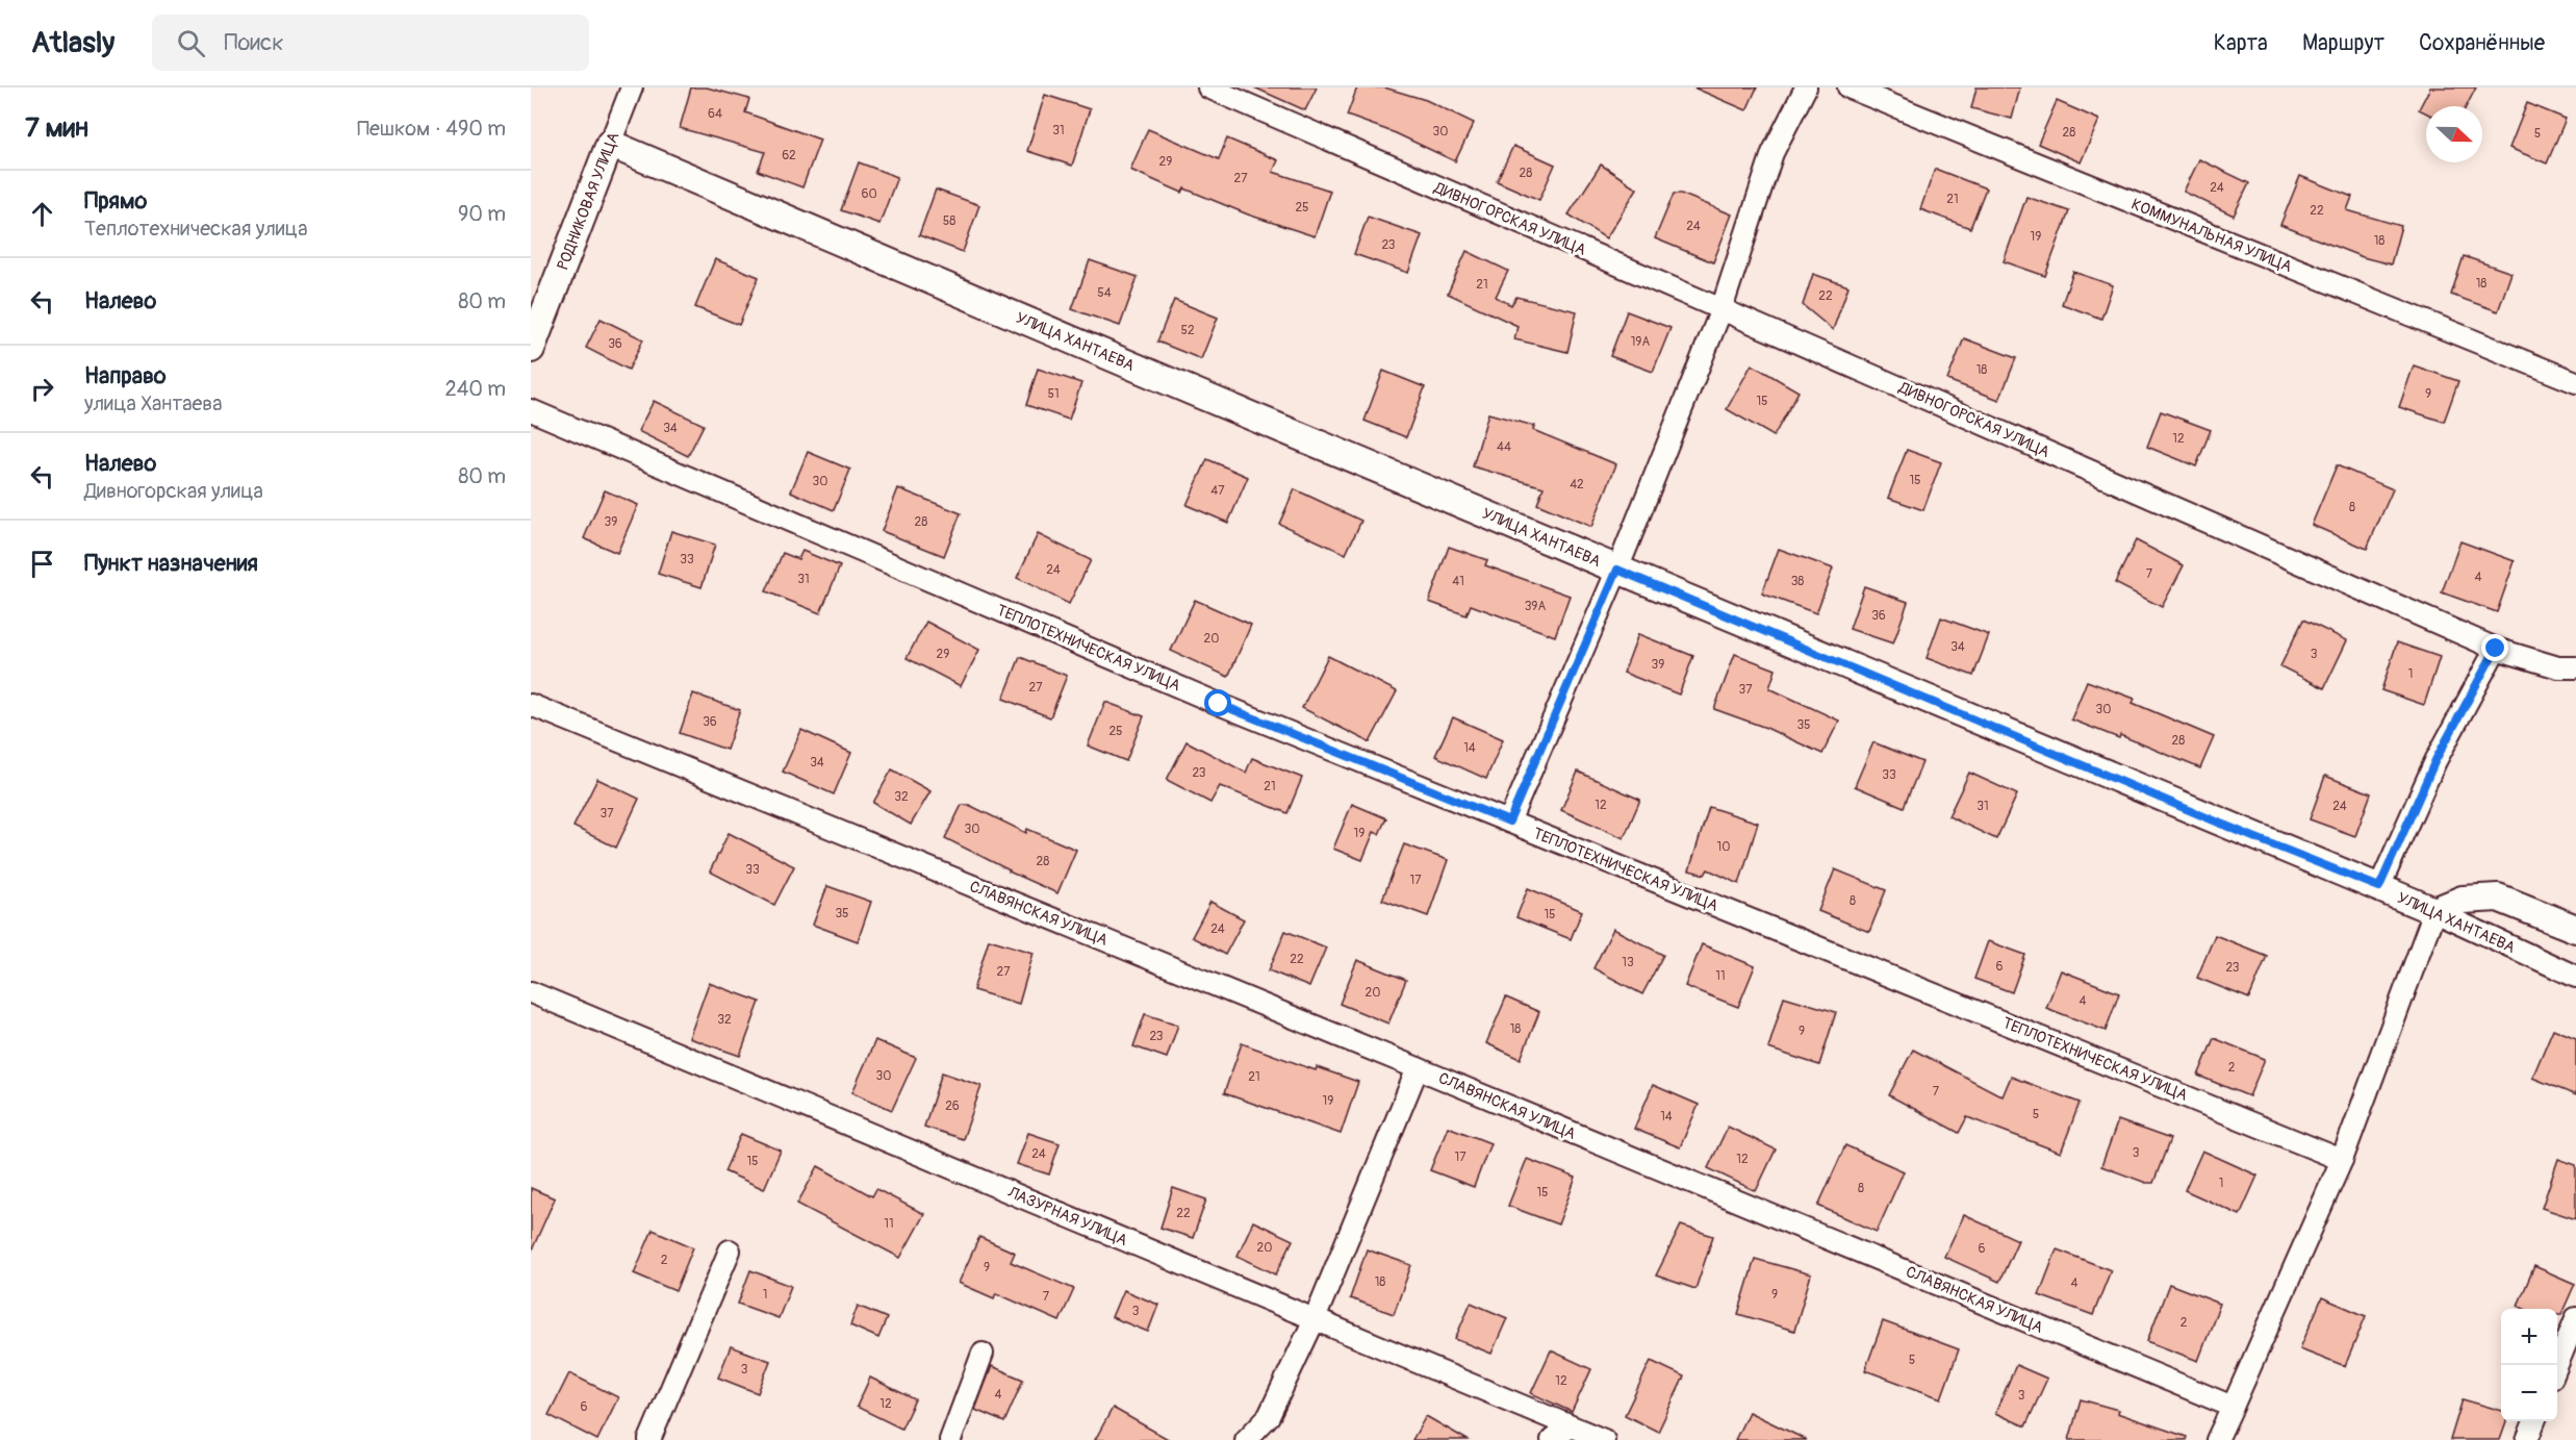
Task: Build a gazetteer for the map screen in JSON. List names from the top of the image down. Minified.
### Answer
{"streets":{"street":["РОДНИКОВАЯ УЛИЦА","ДИВНОГОРСКАЯ УЛИЦА","КОММУНАЛЬНАЯ УЛИЦА","УЛИЦА ХАНТАЕВА","ТЕПЛОТЕХНИЧЕСКАЯ УЛИЦА","СЛАВЯНСКАЯ УЛИЦА","ЛАЗУРНАЯ УЛИЦА"]},"crossings":[["РОДНИКОВАЯ УЛИЦА","УЛИЦА ХАНТАЕВА"]],"house_numbers":["64","31","30","28","5","62","29","28","27","24","60","21","25","22","58","24","19","18","23","18","21","54","22","52","19А","36","18","51","9","15","34","12","44","15","30","42","47","8","39","28","33","24","7","4","31","41","38","39А","36","20","34","29","3","39","1","27","37","30","36","35","25","28","14","34","23","33","21","32","12","31","24","37","30","19","10","28","33","17","8","35","15","24","22","13","6","23","27","11","20","4","32","18","9","23","2","30","21","7","19","26","5","14","3","24","17","12","15","1","8","15","22","11","20","6","2","9","18","4","1","9","7","3","2","5","3","12","4","3","12","6"],"north":"right","page":{"header":"Atlasly","search":"Поиск","nav":["Карта","Маршрут","Сохранённые"],"heading":["7 мин","Пешком · 490 m"],"list":[["Прямо","Теплотехническая улица","90 m"],["Налево","80 m"],["Направо","улица Хантаева","240 m"],["Налево","Дивногорская улица","80 m"],"Пункт назначения"],"map_buttons":["+","−"]}}
